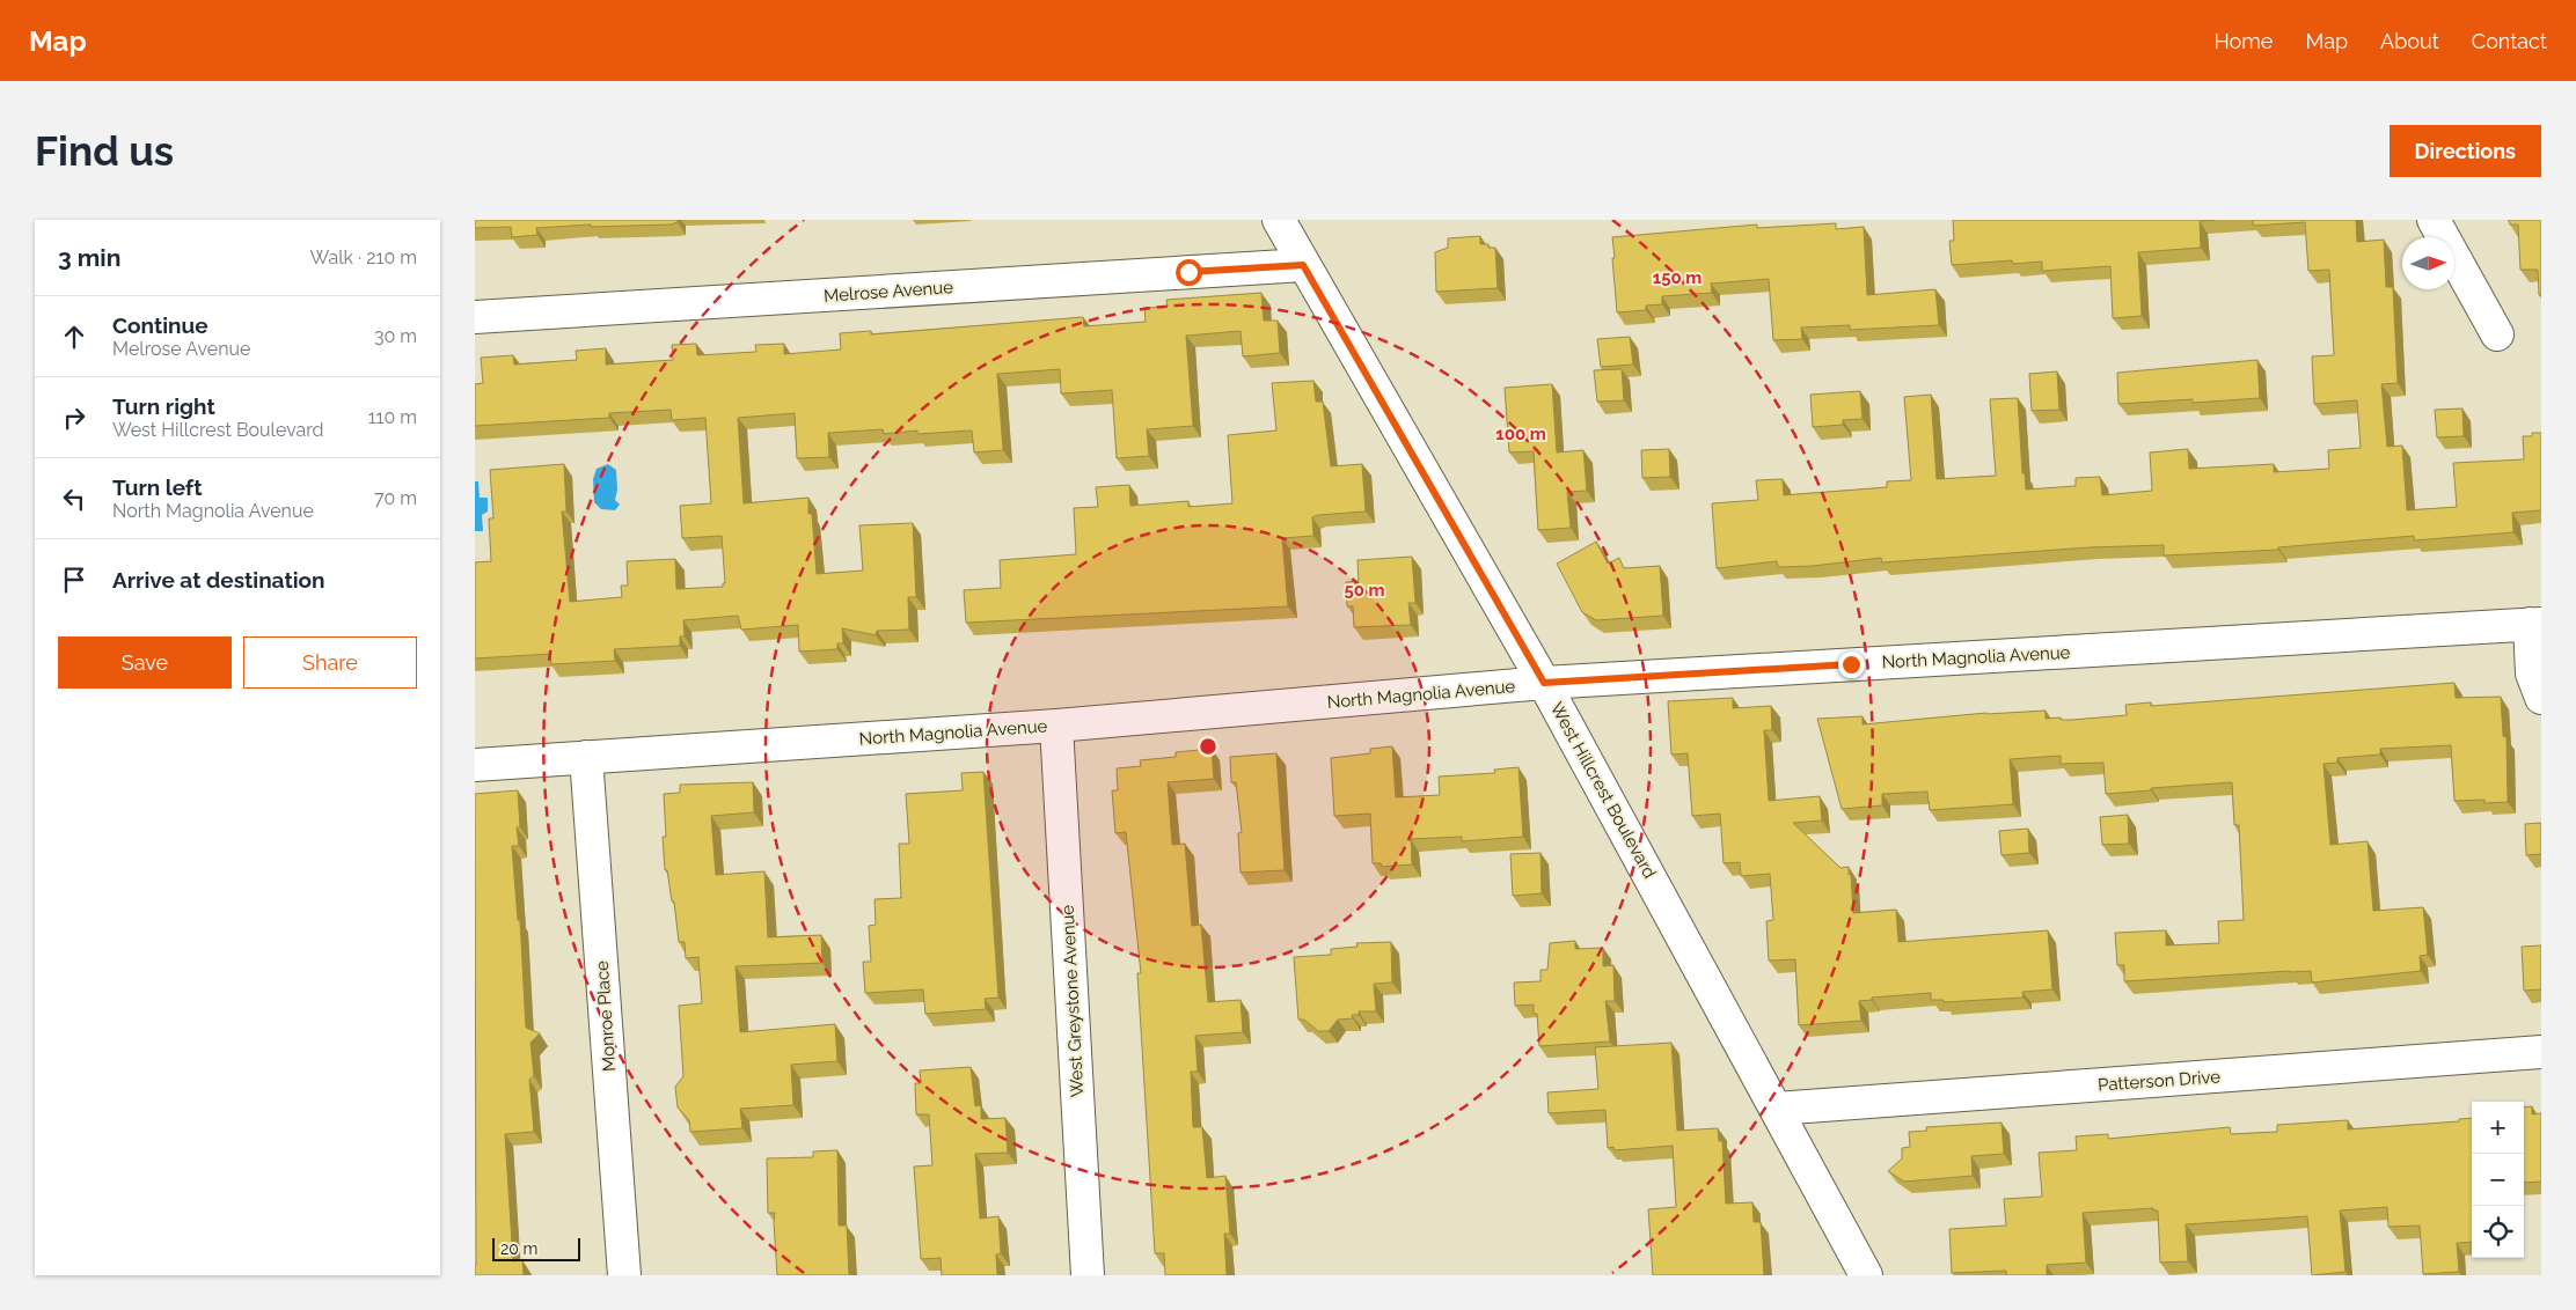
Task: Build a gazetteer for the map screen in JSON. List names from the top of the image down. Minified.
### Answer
{"streets":{"street":["Melrose Avenue","North Magnolia Avenue","West Hillcrest Boulevard","West Greystone Avenue","Monroe Place","Patterson Drive"]},"crossings":[["Melrose Avenue","West Hillcrest Boulevard"],["North Magnolia Avenue","West Hillcrest Boulevard"],["North Magnolia Avenue","West Greystone Avenue"],["North Magnolia Avenue","Monroe Place"],["West Hillcrest Boulevard","Patterson Drive"]],"scale_bar":"20 m","north":"right","page":{"header":"Map","nav":["Home","Map","About","Contact"],"buttons":["Directions",["Save","Share"]],"title":"Find us","heading":["3 min","Walk · 210 m"],"list":[["Continue","Melrose Avenue","30 m"],["Turn right","West Hillcrest Boulevard","110 m"],["Turn left","North Magnolia Avenue","70 m"],"Arrive at destination"],"map_buttons":["+","−"],"scale":"20 m"},"rings":["150 m","100 m","50 m"]}
